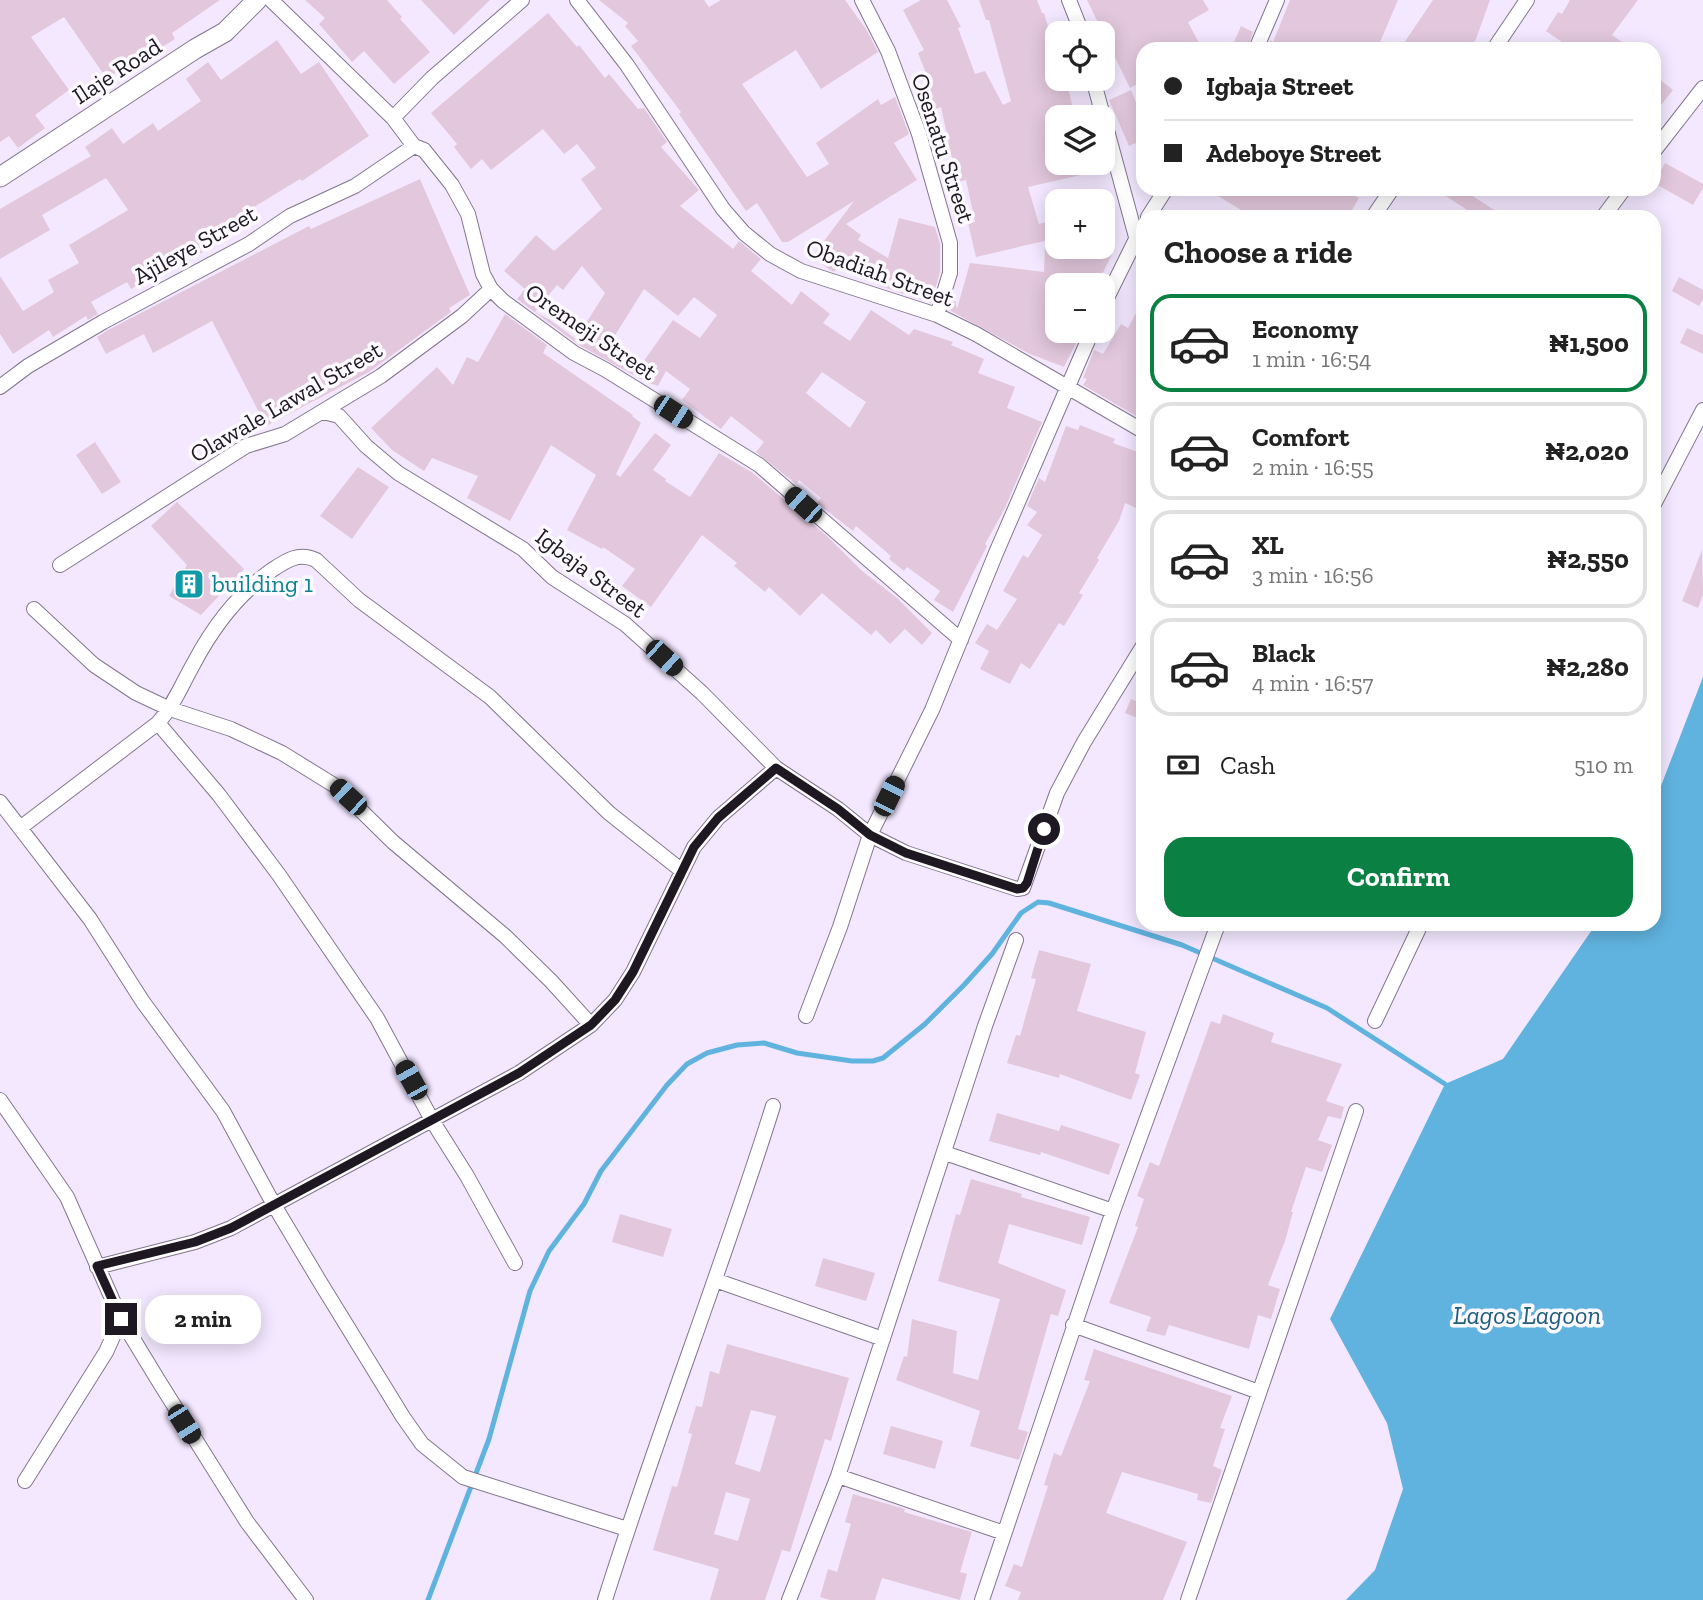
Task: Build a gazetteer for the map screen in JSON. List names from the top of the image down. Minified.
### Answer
{"streets":{"street":["Ilaje Road","Osenatu Street","Ajileye Street","Obadiah Street","Oremeji Street","Olawale Lawal Street","Igbaja Street"]},"crossings":[["Osenatu Street","Obadiah Street"],["Ajileye Street","Oremeji Street"],["Oremeji Street","Olawale Lawal Street"],["Olawale Lawal Street","Igbaja Street"]],"water":["Lagos Lagoon"],"places":{"building":["building 1"]},"page":{"map_buttons":["+","−"],"banner":["Igbaja Street","Adeboye Street"],"heading":"Choose a ride","list":[{"name":"Economy","note":"1 min · 16:54","value":"₦1,500"},{"name":"Comfort","note":"2 min · 16:55","value":"₦2,020"},{"name":"XL","note":"3 min · 16:56","value":"₦2,550"},{"name":"Black","note":"4 min · 16:57","value":"₦2,280"}],"pay":["Cash","510 m"],"buttons":"Confirm","bubble":"2 min"}}
